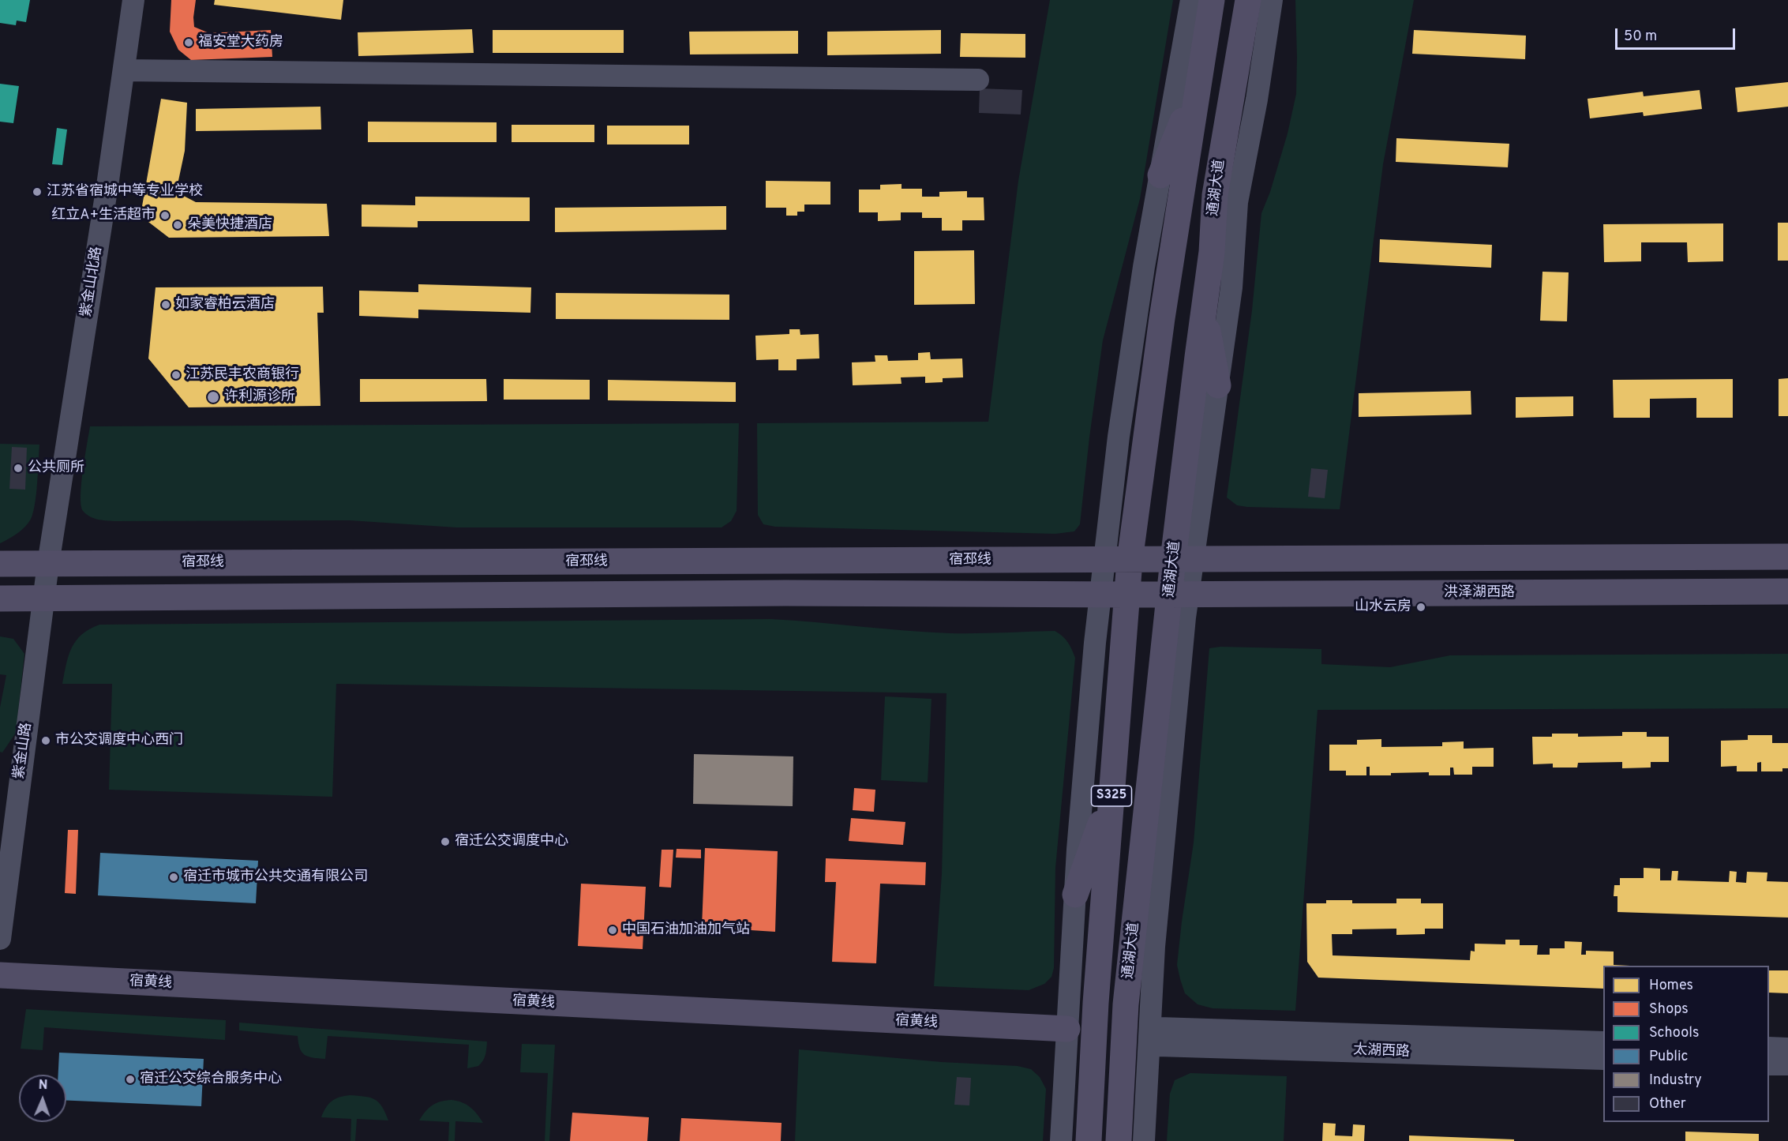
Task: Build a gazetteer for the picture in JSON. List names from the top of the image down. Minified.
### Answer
{"streets":{"main road":["通湖大道","宿邳线","洪泽湖西路","S325","宿黄线"],"street":["紫金山北路","紫金山路","太湖西路"]},"crossings":[["通湖大道","宿邳线"],["通湖大道","洪泽湖西路"],["紫金山北路","宿邳线"],["紫金山北路","紫金山路"],["宿邳线","紫金山路"],["宿邳线","S325"]],"places":["福安堂大药房","江苏省宿城中等专业学校","红立A+生活超市","朵美快捷酒店","如家睿柏·云酒店","江苏民丰农商银行","许利源诊所","公共厕所","山水云房","市公交调度中心西门","宿迁公交调度中心","宿迁市城市公共交通有限公司","中国石油加油加气站","宿迁公交综合服务中心"],"legend":["Homes","Shops","Schools","Public","Industry","Other"],"scale_bar":"50 m","north":"top"}
